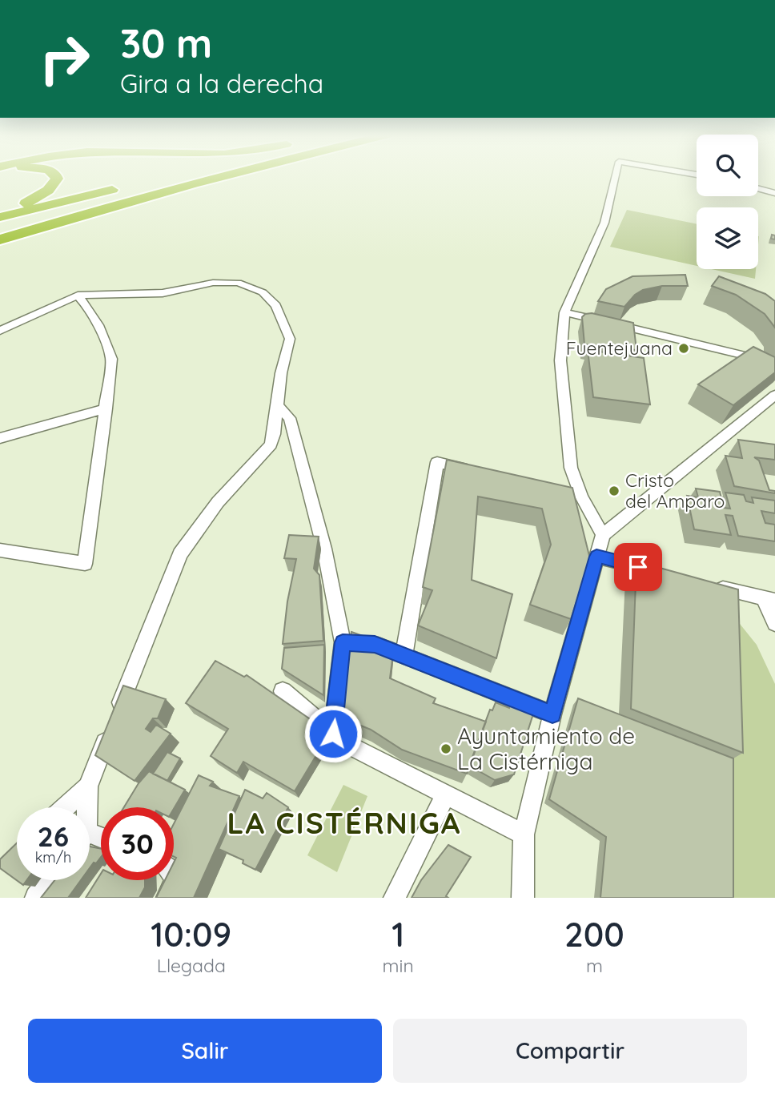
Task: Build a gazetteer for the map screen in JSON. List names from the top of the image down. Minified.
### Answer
{"districts":["LA CISTÉRNIGA"],"places":["Fuentejuana","Cristo del Amparo","Ayuntamiento de La Cistérniga"],"page":{"turn":["30 m","Gira a la derecha"],"speed":"26 km/h","limit":"30","eta":["10:09","Llegada","1","min","200","m"],"buttons":["Salir","Compartir"]}}
